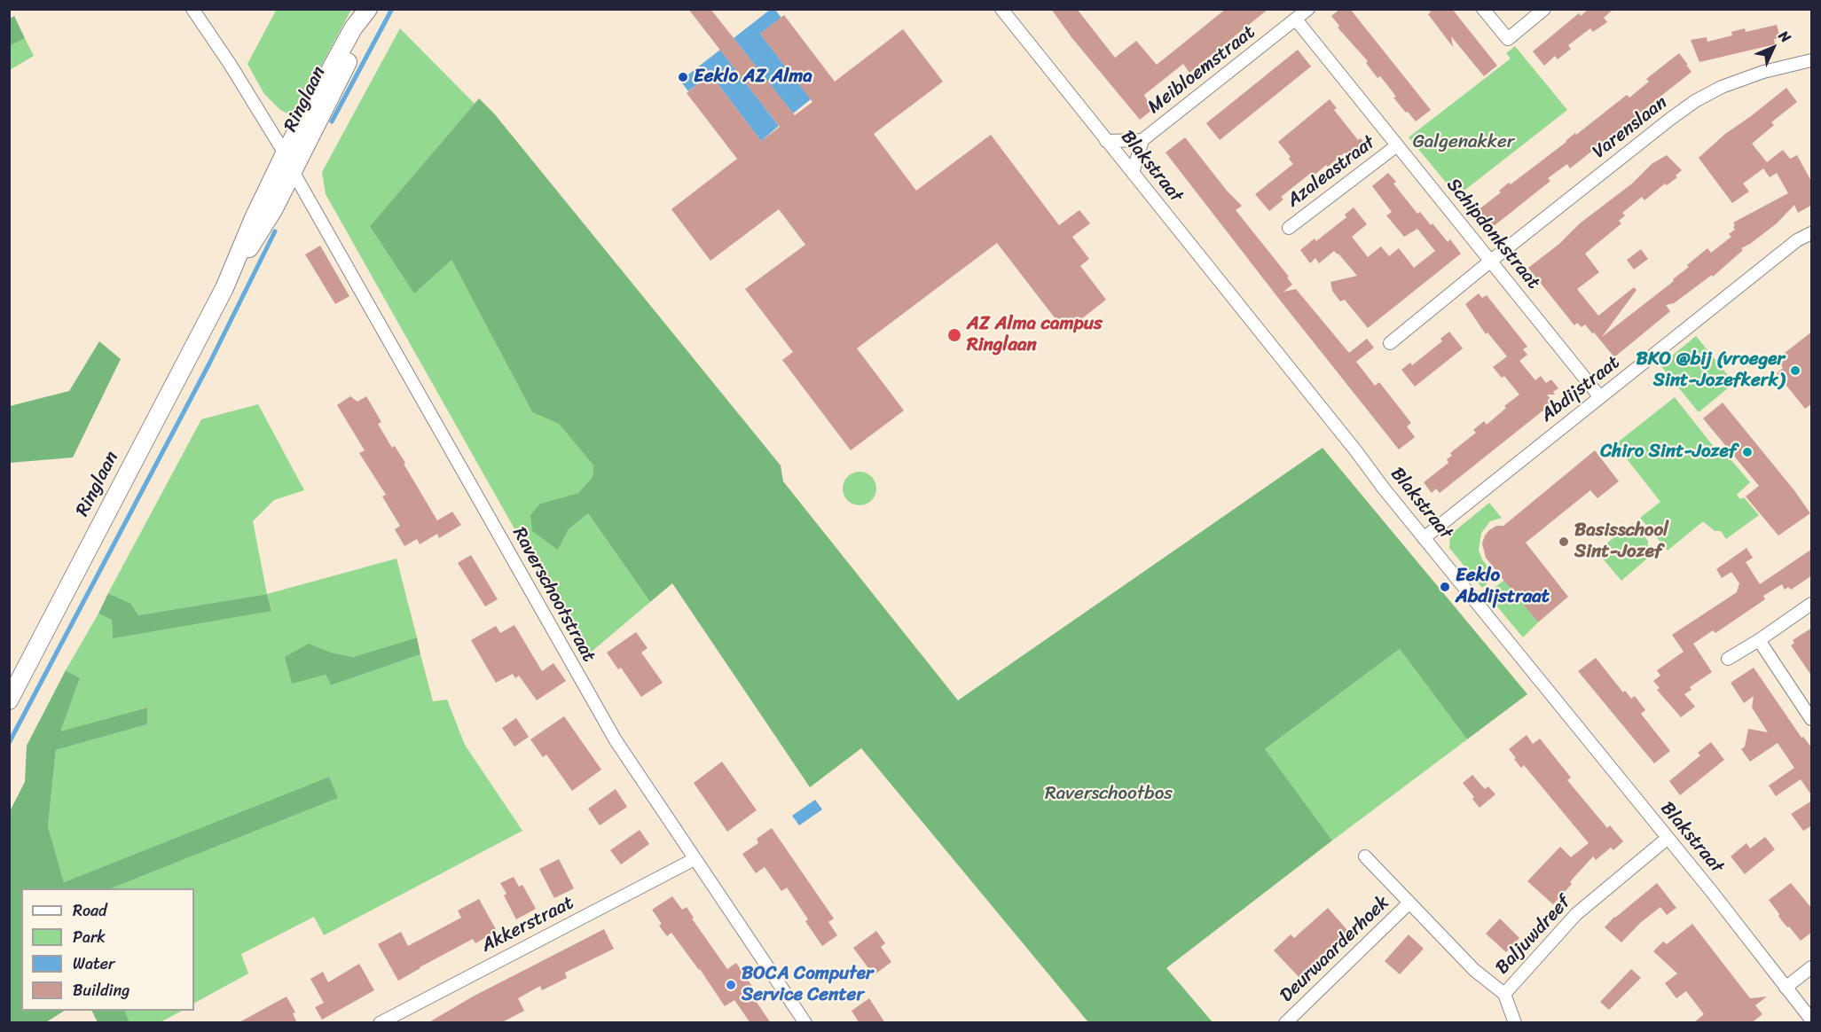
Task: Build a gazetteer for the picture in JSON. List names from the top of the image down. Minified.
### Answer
{"streets":{"main road":["Ringlaan"],"street":["Meibloemstraat","Varenslaan","Blakstraat","Azaleastraat","Schipdonkstraat","Abdijstraat","Raverschootstraat","Akkerstraat","Baljuwdreef","Deurwaarderhoek"]},"crossings":[["Meibloemstraat","Blakstraat"],["Meibloemstraat","Schipdonkstraat"],["Ringlaan","Raverschootstraat"],["Varenslaan","Schipdonkstraat"],["Blakstraat","Abdijstraat"],["Blakstraat","Baljuwdreef"],["Azaleastraat","Schipdonkstraat"],["Schipdonkstraat","Abdijstraat"],["Raverschootstraat","Akkerstraat"],["Baljuwdreef","Deurwaarderhoek"]],"parks":["Galgenakker","Raverschootbos"],"places":["Eeklo AZ Alma","AZ Alma campus Ringlaan","BKO @bij (vroeger Sint-Jozefkerk)","Chiro Sint-Jozef","Basisschool Sint-Jozef","Eeklo Abdijstraat","BOCA Computer Service Center"],"legend":["Road","Park","Water","Building"],"north":"top right"}
